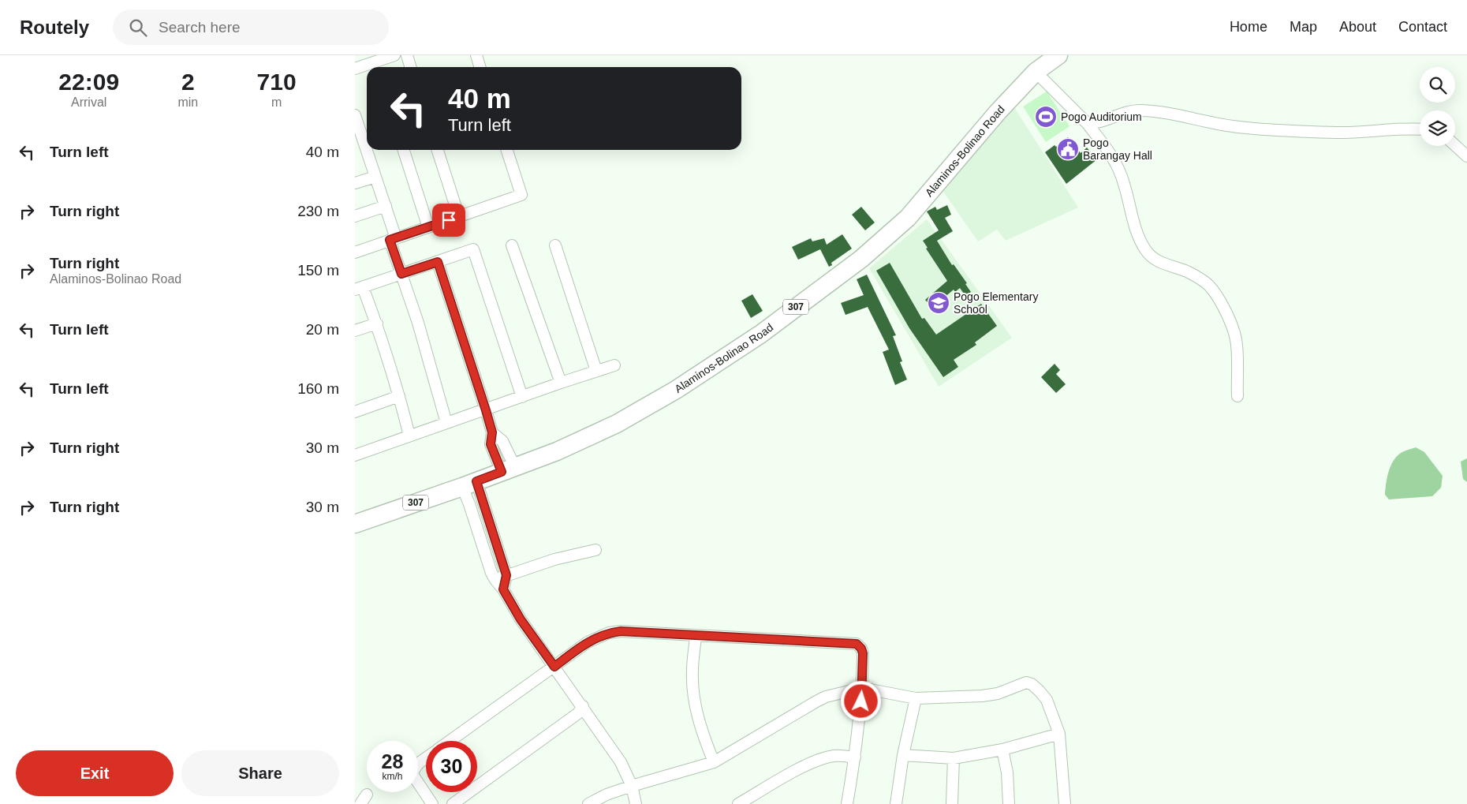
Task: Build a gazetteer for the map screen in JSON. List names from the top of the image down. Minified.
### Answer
{"streets":{"main road":["Alaminos-Bolinao Road","307"]},"places":{"sports":["Pogo Auditorium"],"public building":["Pogo Barangay Hall"],"school or university":["Pogo Elementary School"]},"page":{"header":"Routely","search":"Search here","nav":["Home","Map","About","Contact"],"eta":["22:09","Arrival","2","min","710","m"],"turn":["40 m","Turn left"],"list":[{"name":"Turn left","value":"40 m"},{"name":"Turn right","value":"230 m"},{"name":"Turn right","note":"Alaminos-Bolinao Road","value":"150 m"},{"name":"Turn left","value":"20 m"},{"name":"Turn left","value":"160 m"},{"name":"Turn right","value":"30 m"},{"name":"Turn right","value":"30 m"}],"speed":"28 km/h","limit":"30","buttons":["Exit","Share"]}}
